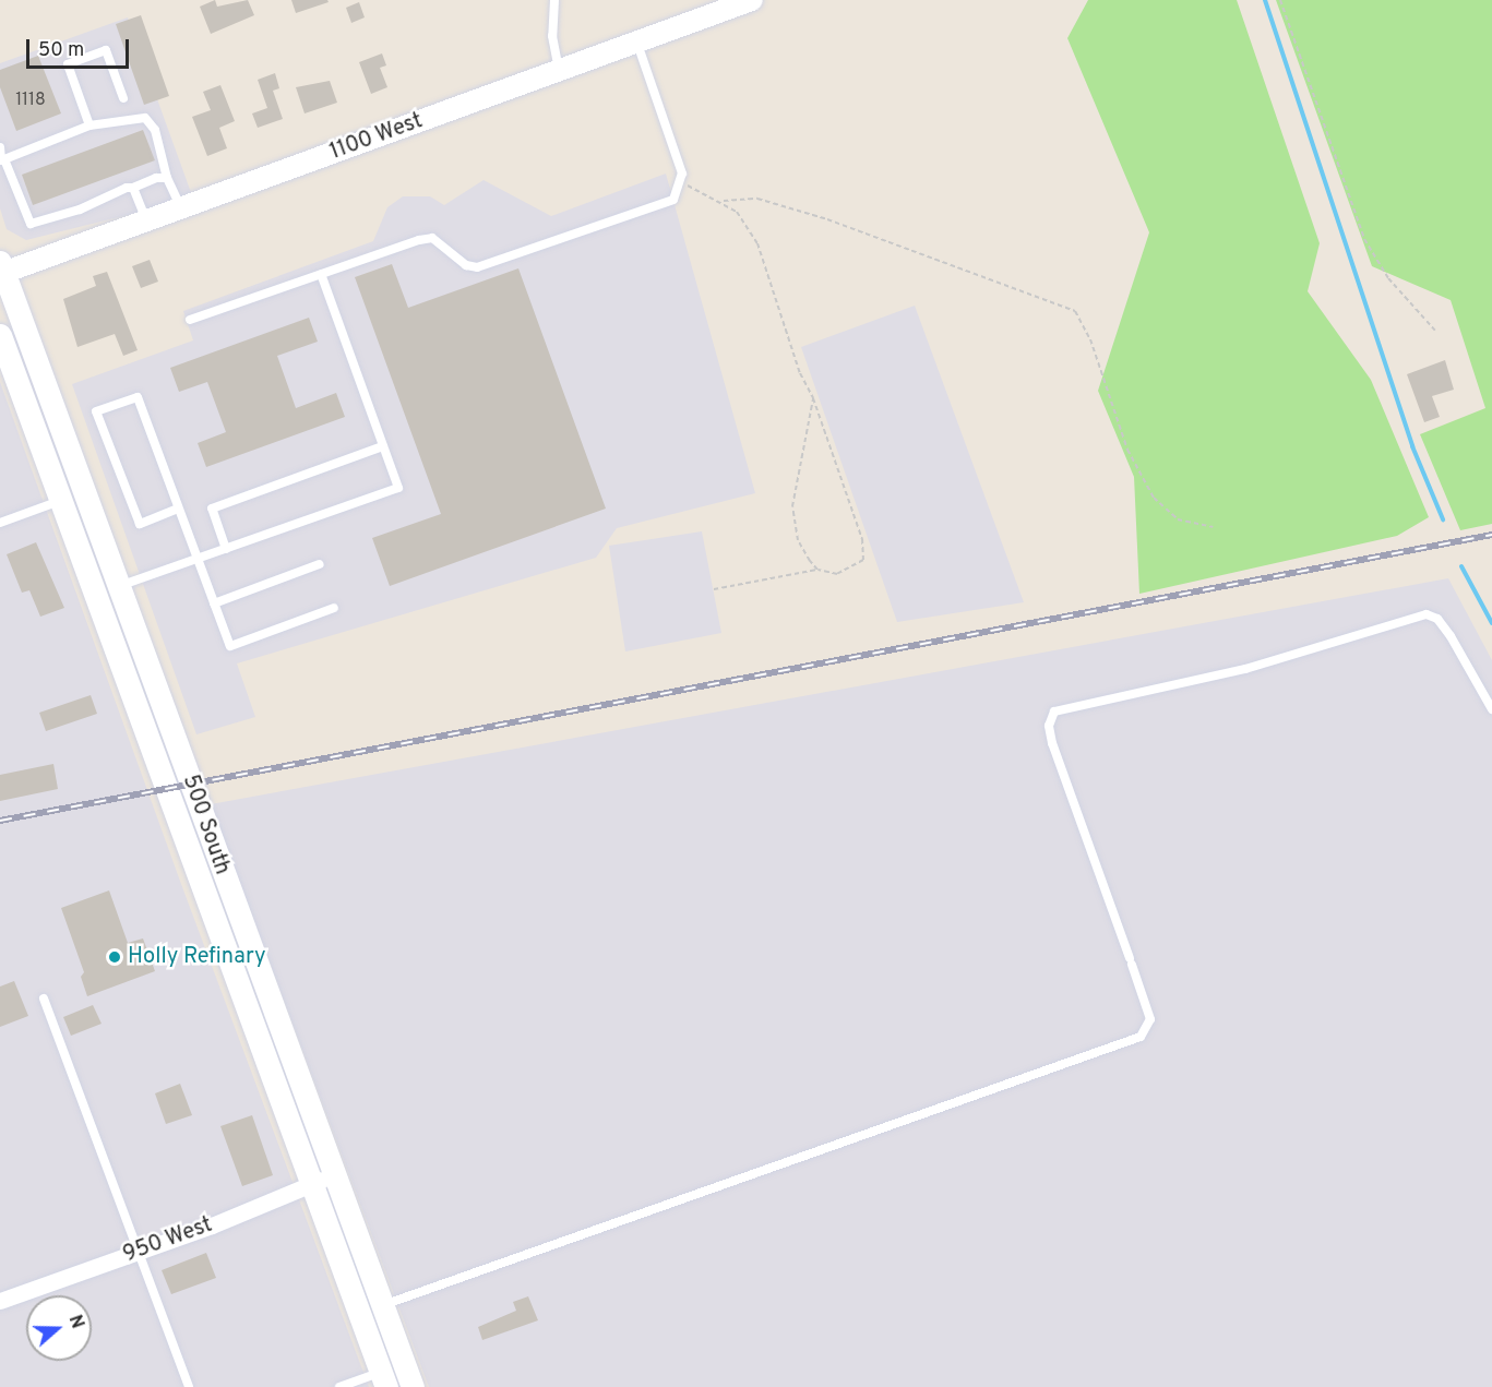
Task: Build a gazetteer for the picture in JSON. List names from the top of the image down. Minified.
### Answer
{"streets":{"main road":["500 South"],"street":["1100 West","950 West"]},"crossings":[["1100 West","500 South"],["500 South","950 West"]],"places":["Holly Refinary"],"house_numbers":["1118"],"scale_bar":"50 m","north":"right"}
